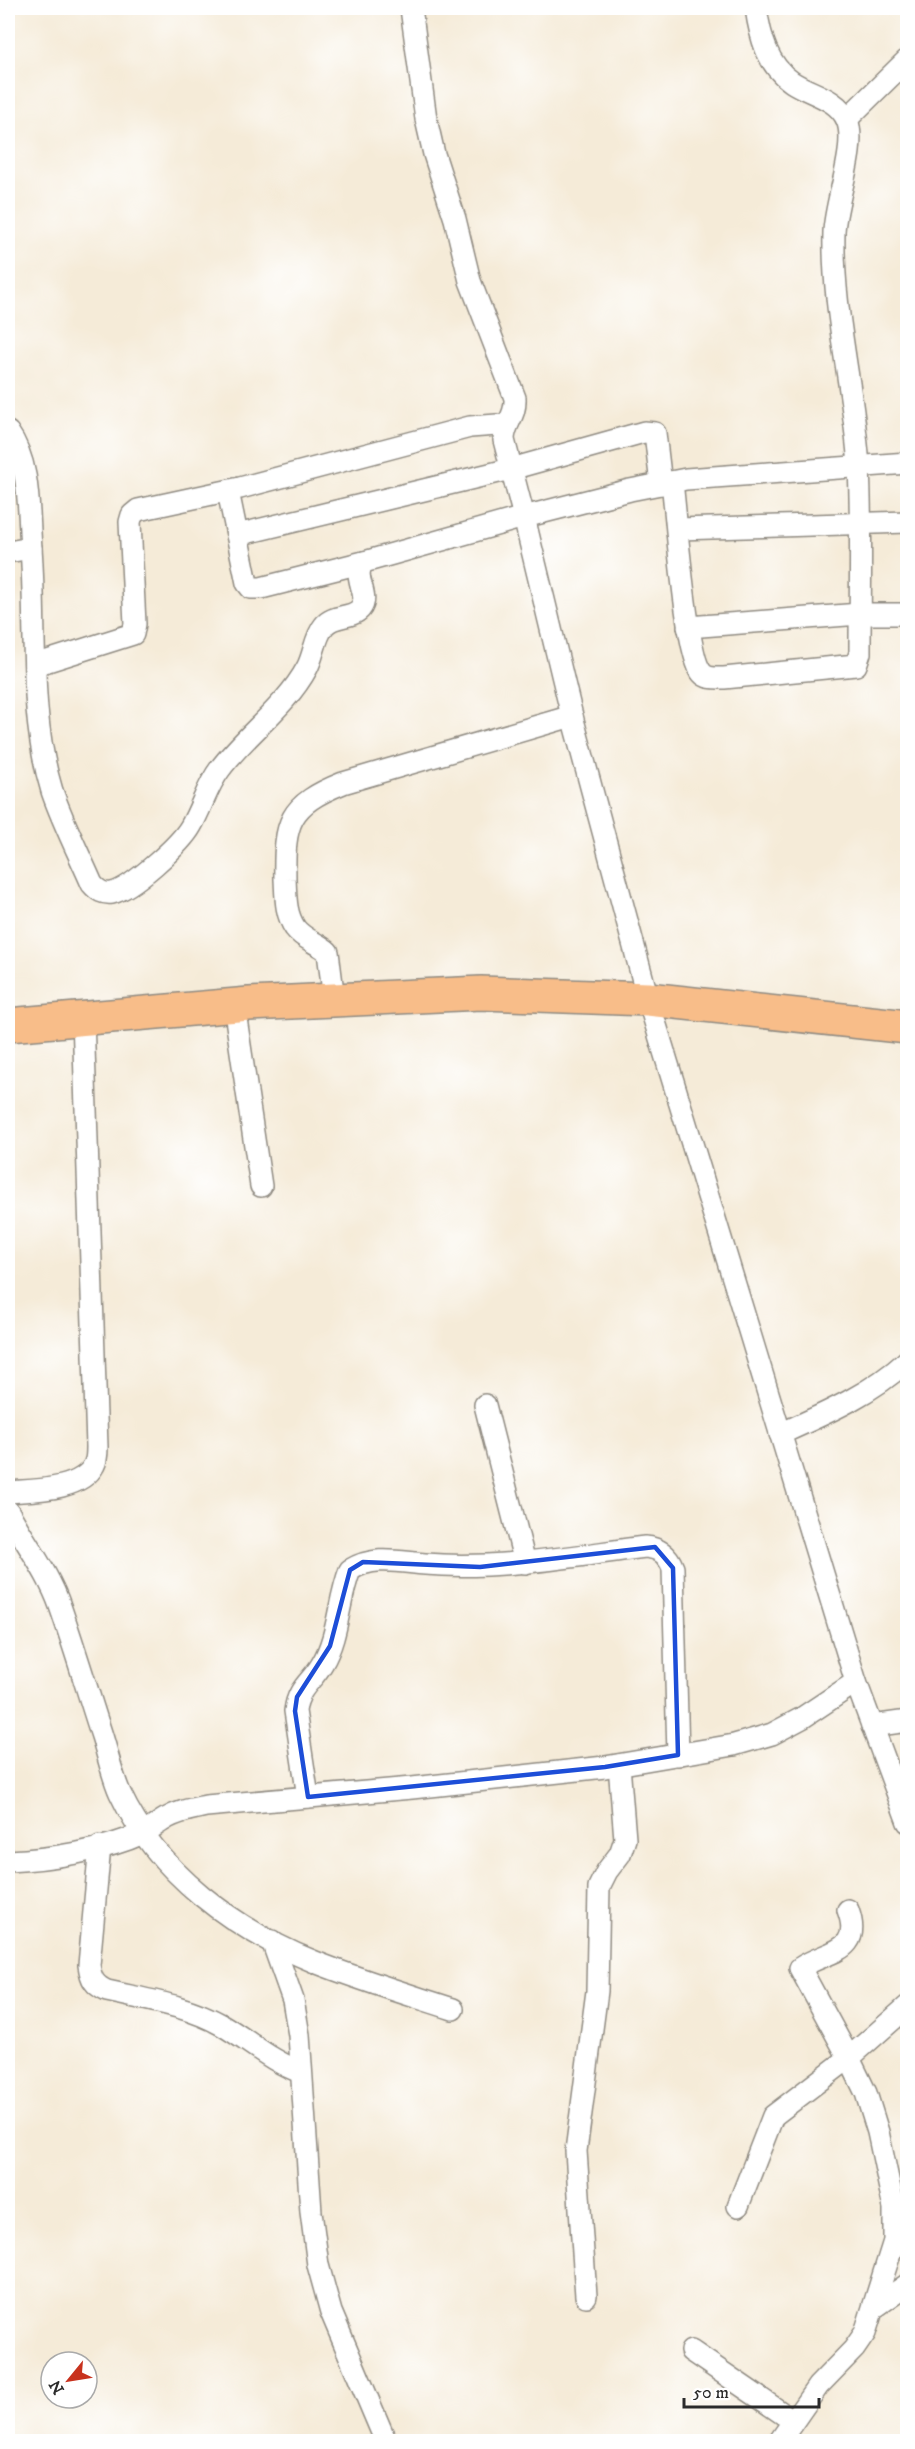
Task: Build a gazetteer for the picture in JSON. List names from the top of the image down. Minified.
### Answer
{"scale_bar":"50 m","north":"bottom left"}
